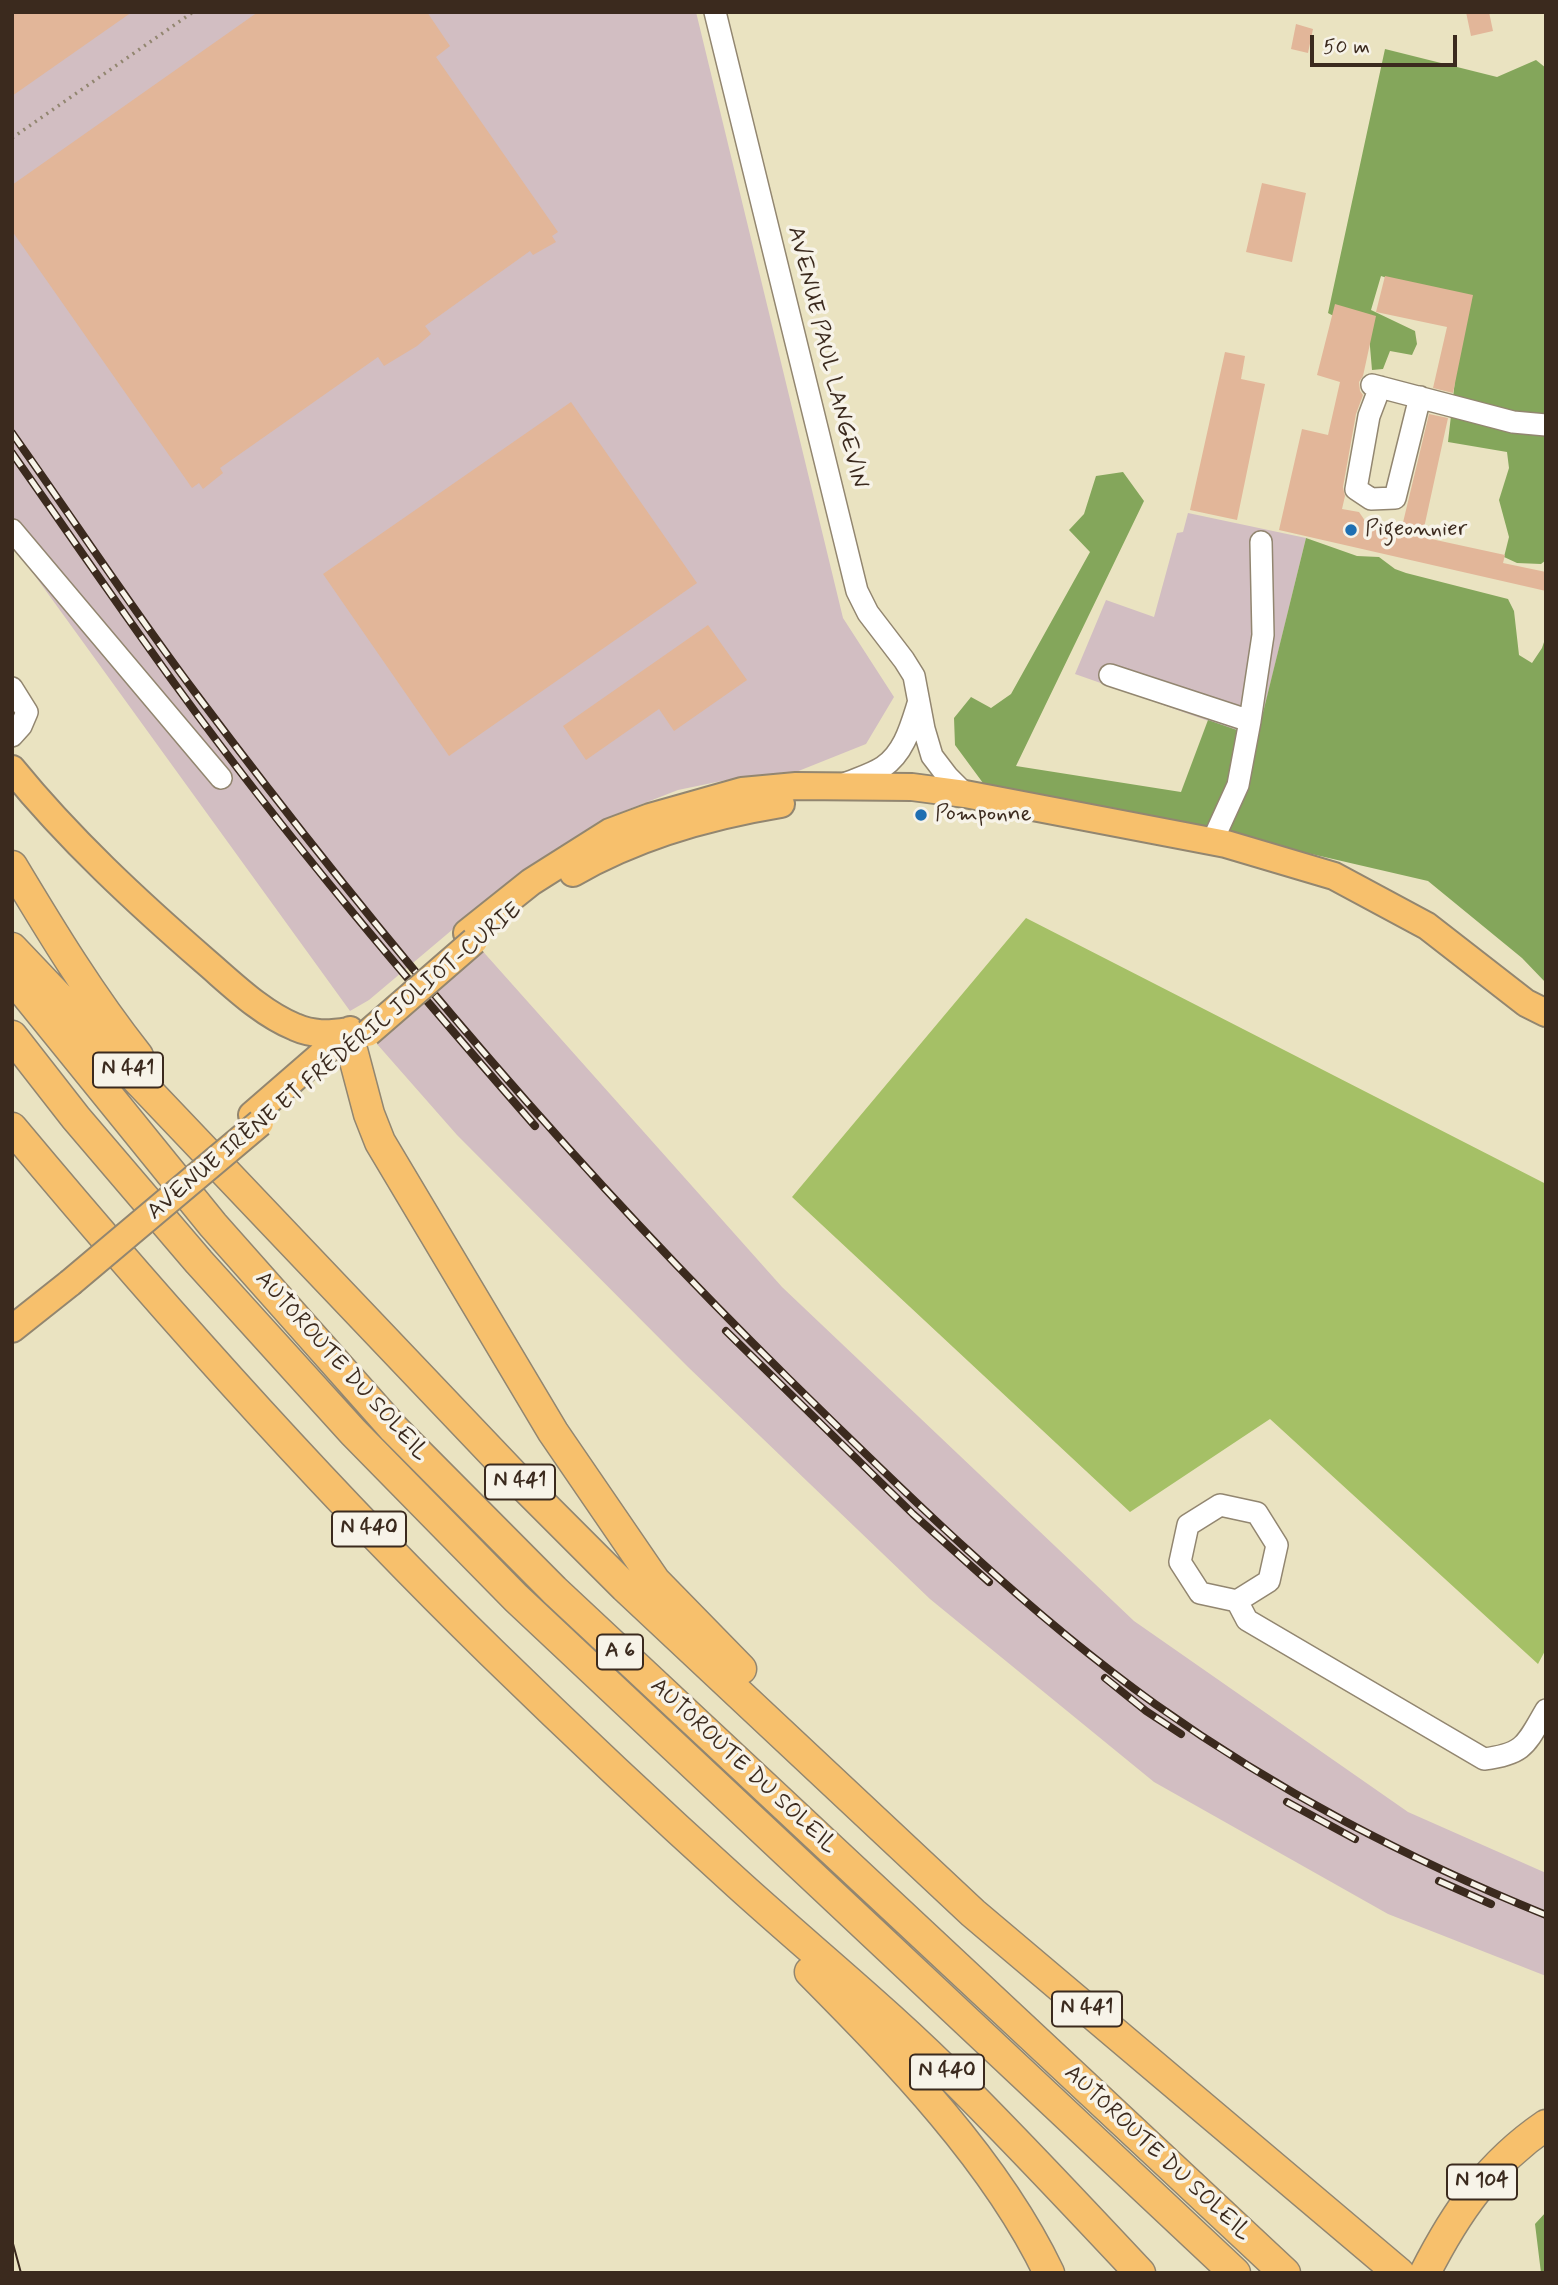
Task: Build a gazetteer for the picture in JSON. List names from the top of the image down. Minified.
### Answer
{"streets":{"highway":["N 441","AUTOROUTE DU SOLEIL","N 440","A 6","N 104"],"main road":["AVENUE IRÈNE ET FRÉDÉRIC JOLIOT-CURIE"],"street":["AVENUE PAUL LANGEVIN"]},"crossings":[["AVENUE PAUL LANGEVIN","AVENUE IRÈNE ET FRÉDÉRIC JOLIOT-CURIE"]],"places":["Pigeonnier","Pomponne"],"scale_bar":"50 m"}
